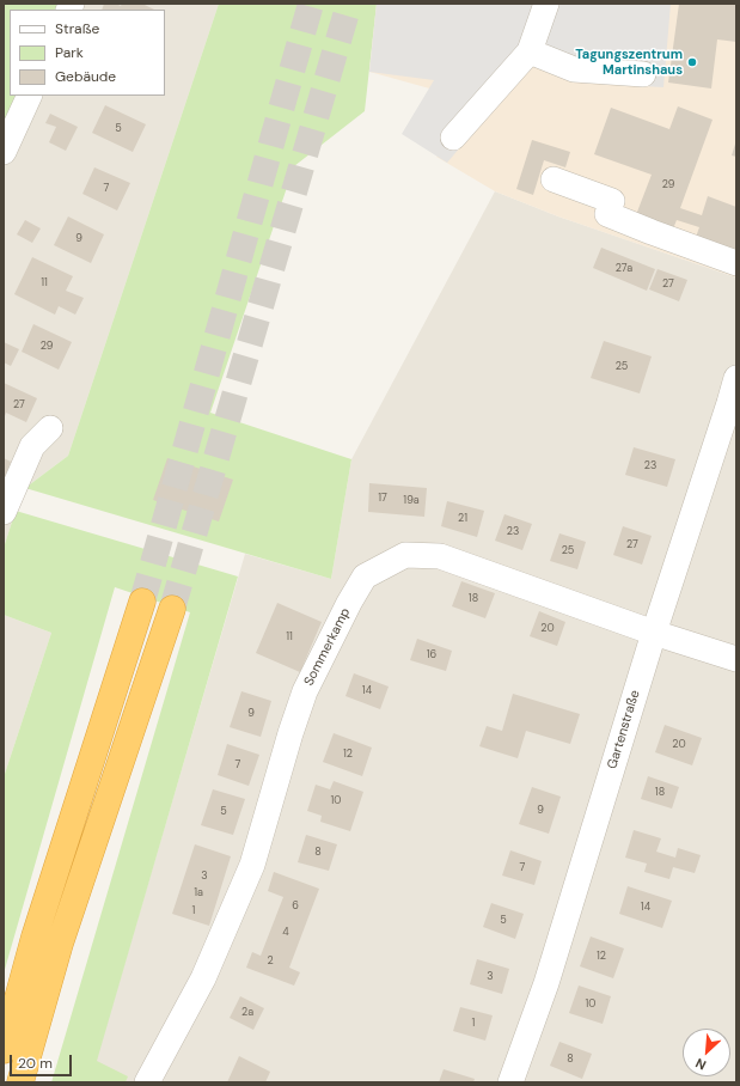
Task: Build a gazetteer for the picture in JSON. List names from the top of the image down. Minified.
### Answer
{"streets":{"street":["Sommerkamp","Gartenstraße"]},"crossings":[["Sommerkamp","Gartenstraße"]],"places":["Tagungszentrum Martinshaus"],"house_numbers":["5","29","7","9","27a","11","27","29","25","27","23","17","19a","21","23","27","25","18","20","11","16","14","9","20","12","7","18","10","9","5","8","7","3","1a","6","14","1","5","4","12","2","3","10","2a","1","8"],"legend":["Straße","Park","Gebäude"],"scale_bar":"20 m","north":"bottom left"}
